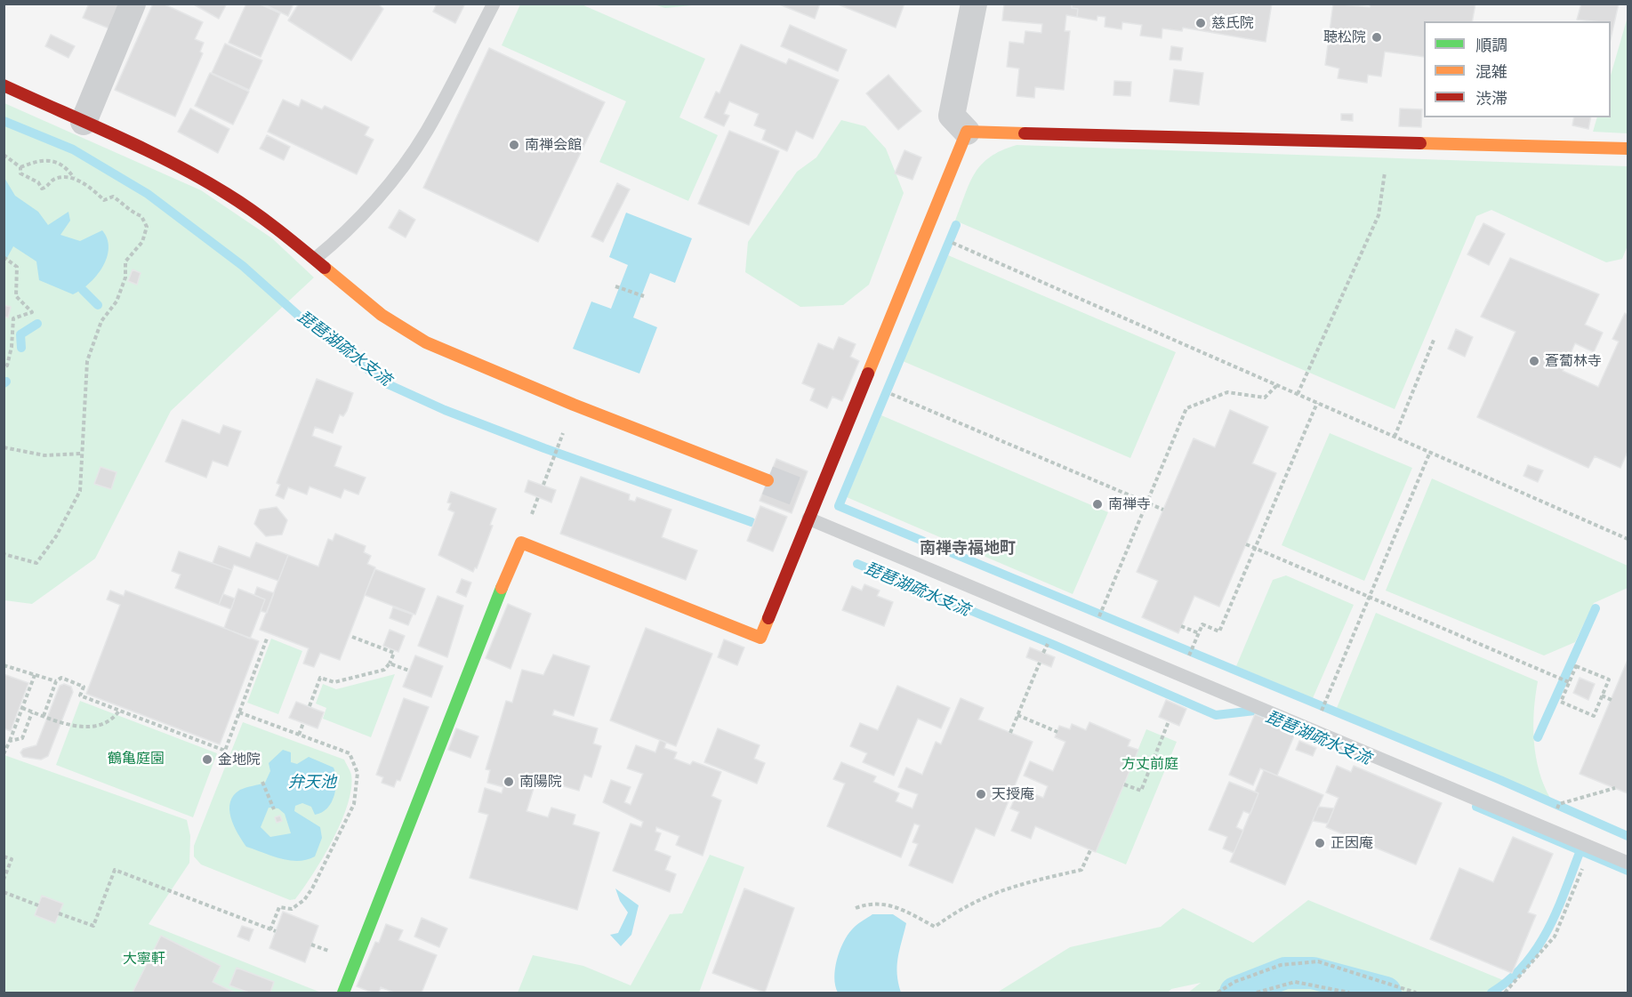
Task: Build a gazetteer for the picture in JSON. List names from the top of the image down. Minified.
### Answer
{"districts":["南禅寺福地町"],"water":["琵琶湖疏水支流","弁天池"],"parks":["鶴亀庭園","方丈前庭","大寧軒"],"places":["慈氏院","聴松院","南禅会館","蒼蔔林寺","南禅寺","金地院","南陽院","天授庵","正因庵"],"legend":["順調","混雑","渋滞"]}
